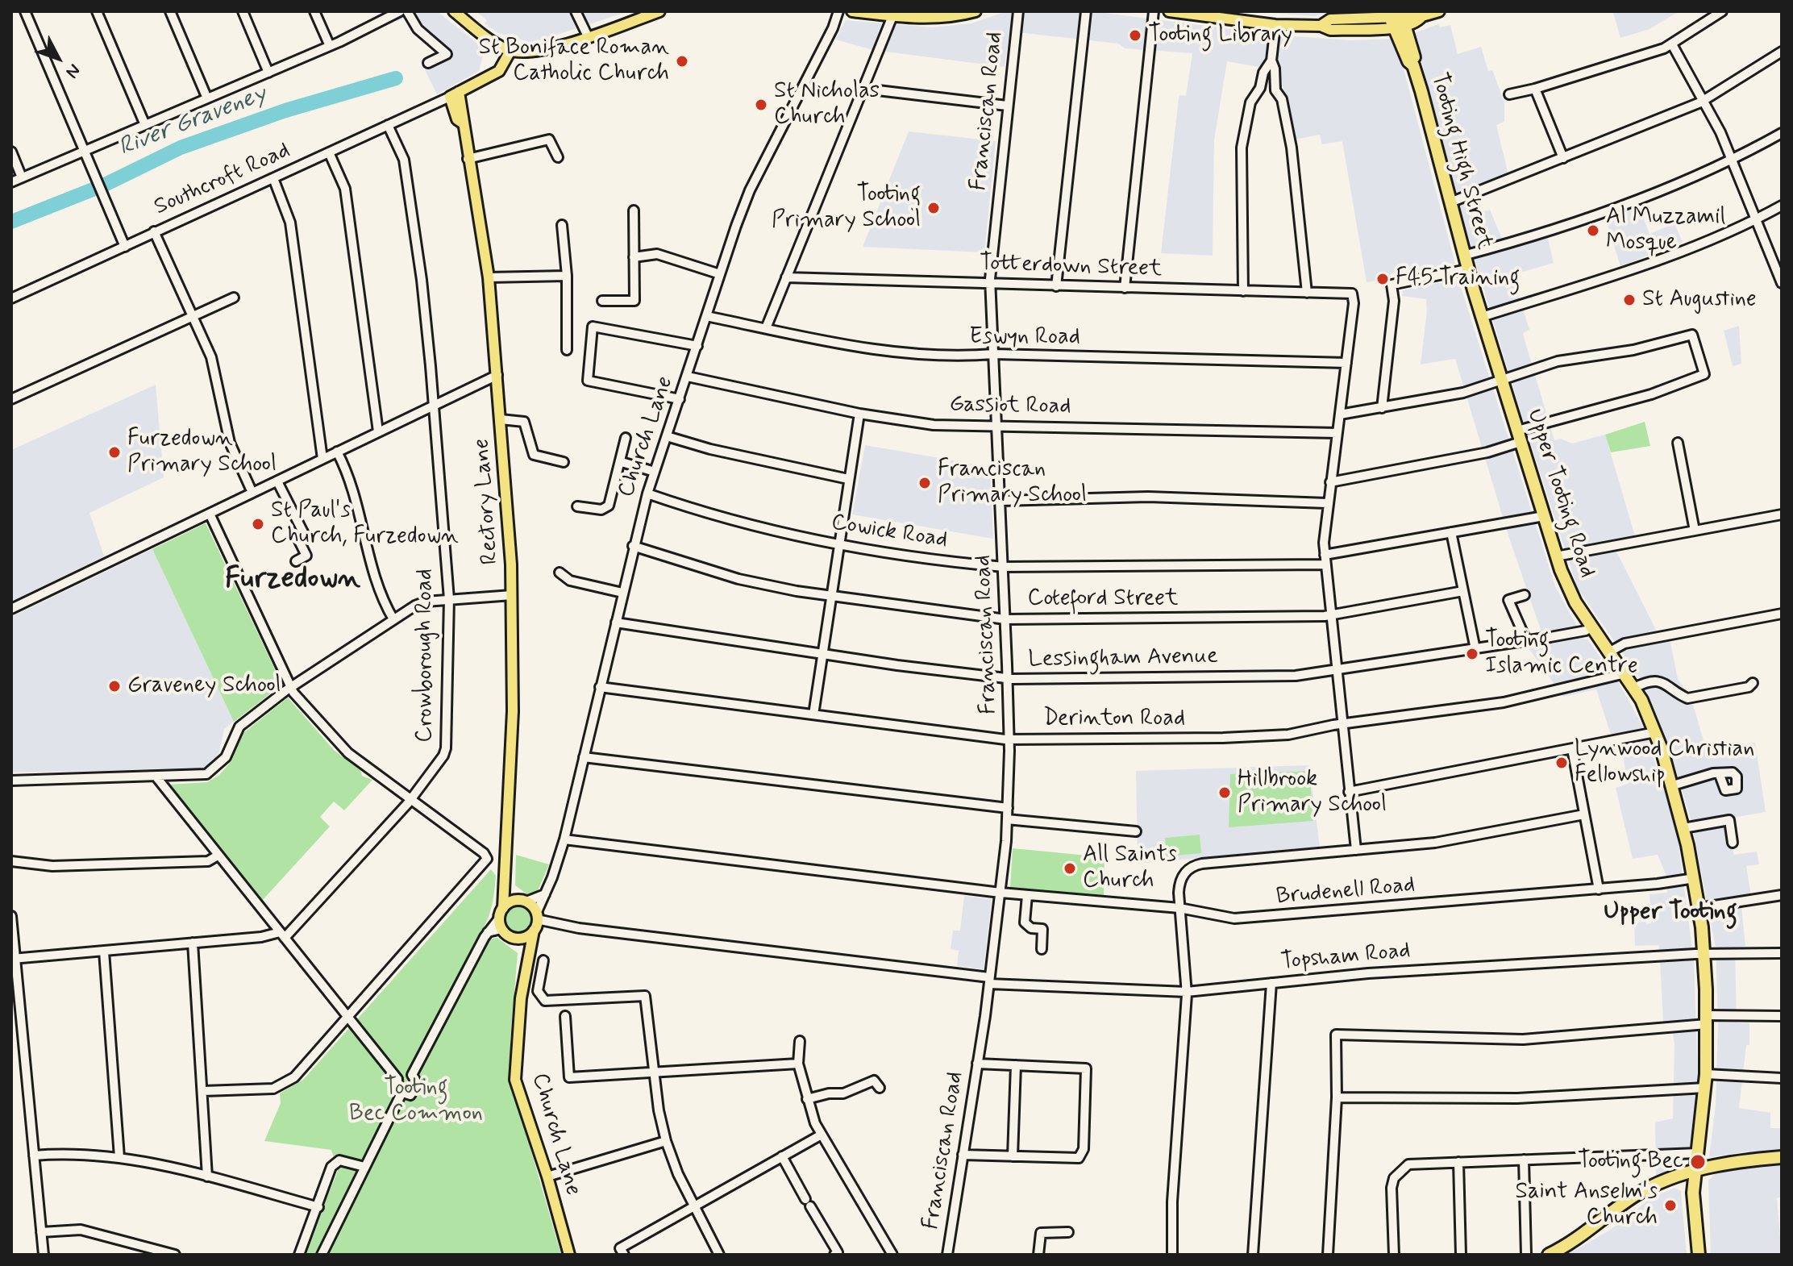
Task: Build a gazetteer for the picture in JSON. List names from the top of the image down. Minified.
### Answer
{"streets":{"highway":["Tooting High Street","Upper Tooting Road"],"main road":["Church Lane","Rectory Lane"],"street":["Franciscan Road","Southcroft Road","Totterdown Street","Eswyn Road","Gassiot Road","Cowick Road","Coteford Street","Crowborough Road","Lessingham Avenue","Derinton Road","Brudenell Road","Topsham Road"]},"crossings":[["Franciscan Road","Totterdown Street"],["Franciscan Road","Eswyn Road"],["Franciscan Road","Gassiot Road"],["Franciscan Road","Cowick Road"],["Franciscan Road","Coteford Street"],["Franciscan Road","Lessingham Avenue"],["Franciscan Road","Derinton Road"],["Franciscan Road","Brudenell Road"],["Franciscan Road","Topsham Road"],["Tooting High Street","Upper Tooting Road"],["Southcroft Road","Rectory Lane"],["Southcroft Road","Crowborough Road"],["Totterdown Street","Eswyn Road"],["Eswyn Road","Church Lane"],["Gassiot Road","Church Lane"],["Church Lane","Rectory Lane"],["Church Lane","Cowick Road"],["Church Lane","Coteford Street"],["Church Lane","Lessingham Avenue"],["Church Lane","Derinton Road"],["Church Lane","Brudenell Road"],["Church Lane","Topsham Road"],["Upper Tooting Road","Cowick Road"],["Upper Tooting Road","Lessingham Avenue"],["Upper Tooting Road","Derinton Road"],["Upper Tooting Road","Brudenell Road"],["Upper Tooting Road","Topsham Road"],["Rectory Lane","Topsham Road"]],"districts":["Furzedown","Upper Tooting"],"water":["River Graveney"],"parks":["Tooting Bec Common"],"places":["Tooting Library","St Boniface Roman Catholic Church","St Nicholas Church","Tooting Primary School","Al Muzzamil Mosque","F45 Training","St Augustine","Furzedown Primary School","Franciscan Primary School","St Paul's Church, Furzedown","Tooting Islamic Centre","Graveney School","Lynwood Christian Fellowship","Hillbrook Primary School","All Saints Church","Tooting Bec","Saint Anselm's Church"],"north":"bottom right"}
